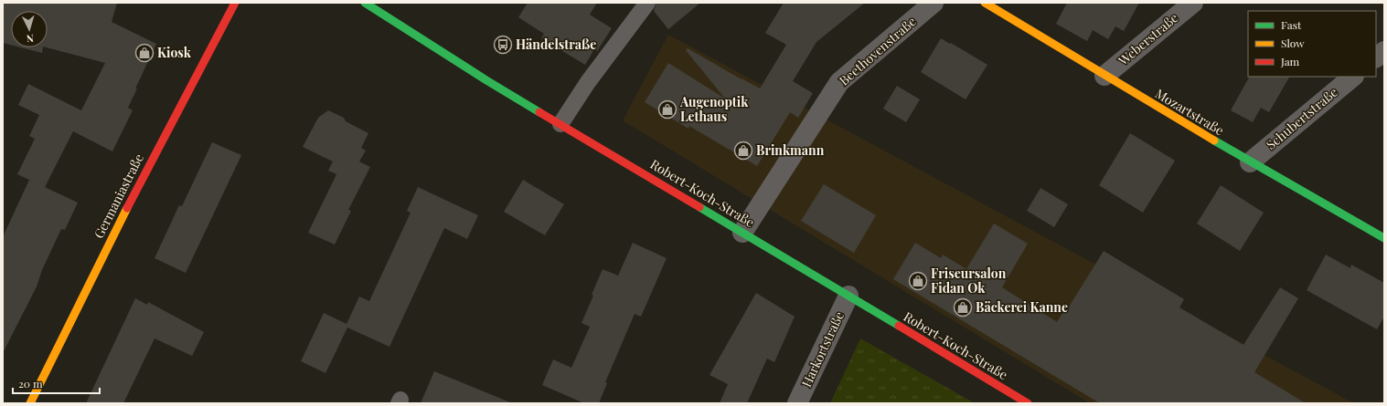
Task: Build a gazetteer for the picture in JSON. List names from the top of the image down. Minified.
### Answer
{"streets":{"street":["Weberstraße","Beethovenstraße","Mozartstraße","Schubertstraße","Robert-Koch-Straße","Germaniastraße","Harkortstraße"]},"crossings":[["Weberstraße","Mozartstraße"],["Beethovenstraße","Robert-Koch-Straße"],["Mozartstraße","Schubertstraße"],["Robert-Koch-Straße","Harkortstraße"]],"places":{"bus stop":["Händelstraße"],"shop":["Kiosk","Augenoptik Lethaus","Brinkmann","Friseursalon Fidan Ok","Bäckerei Kanne"]},"legend":["Fast","Slow","Jam"],"scale_bar":"20 m","north":"bottom"}
